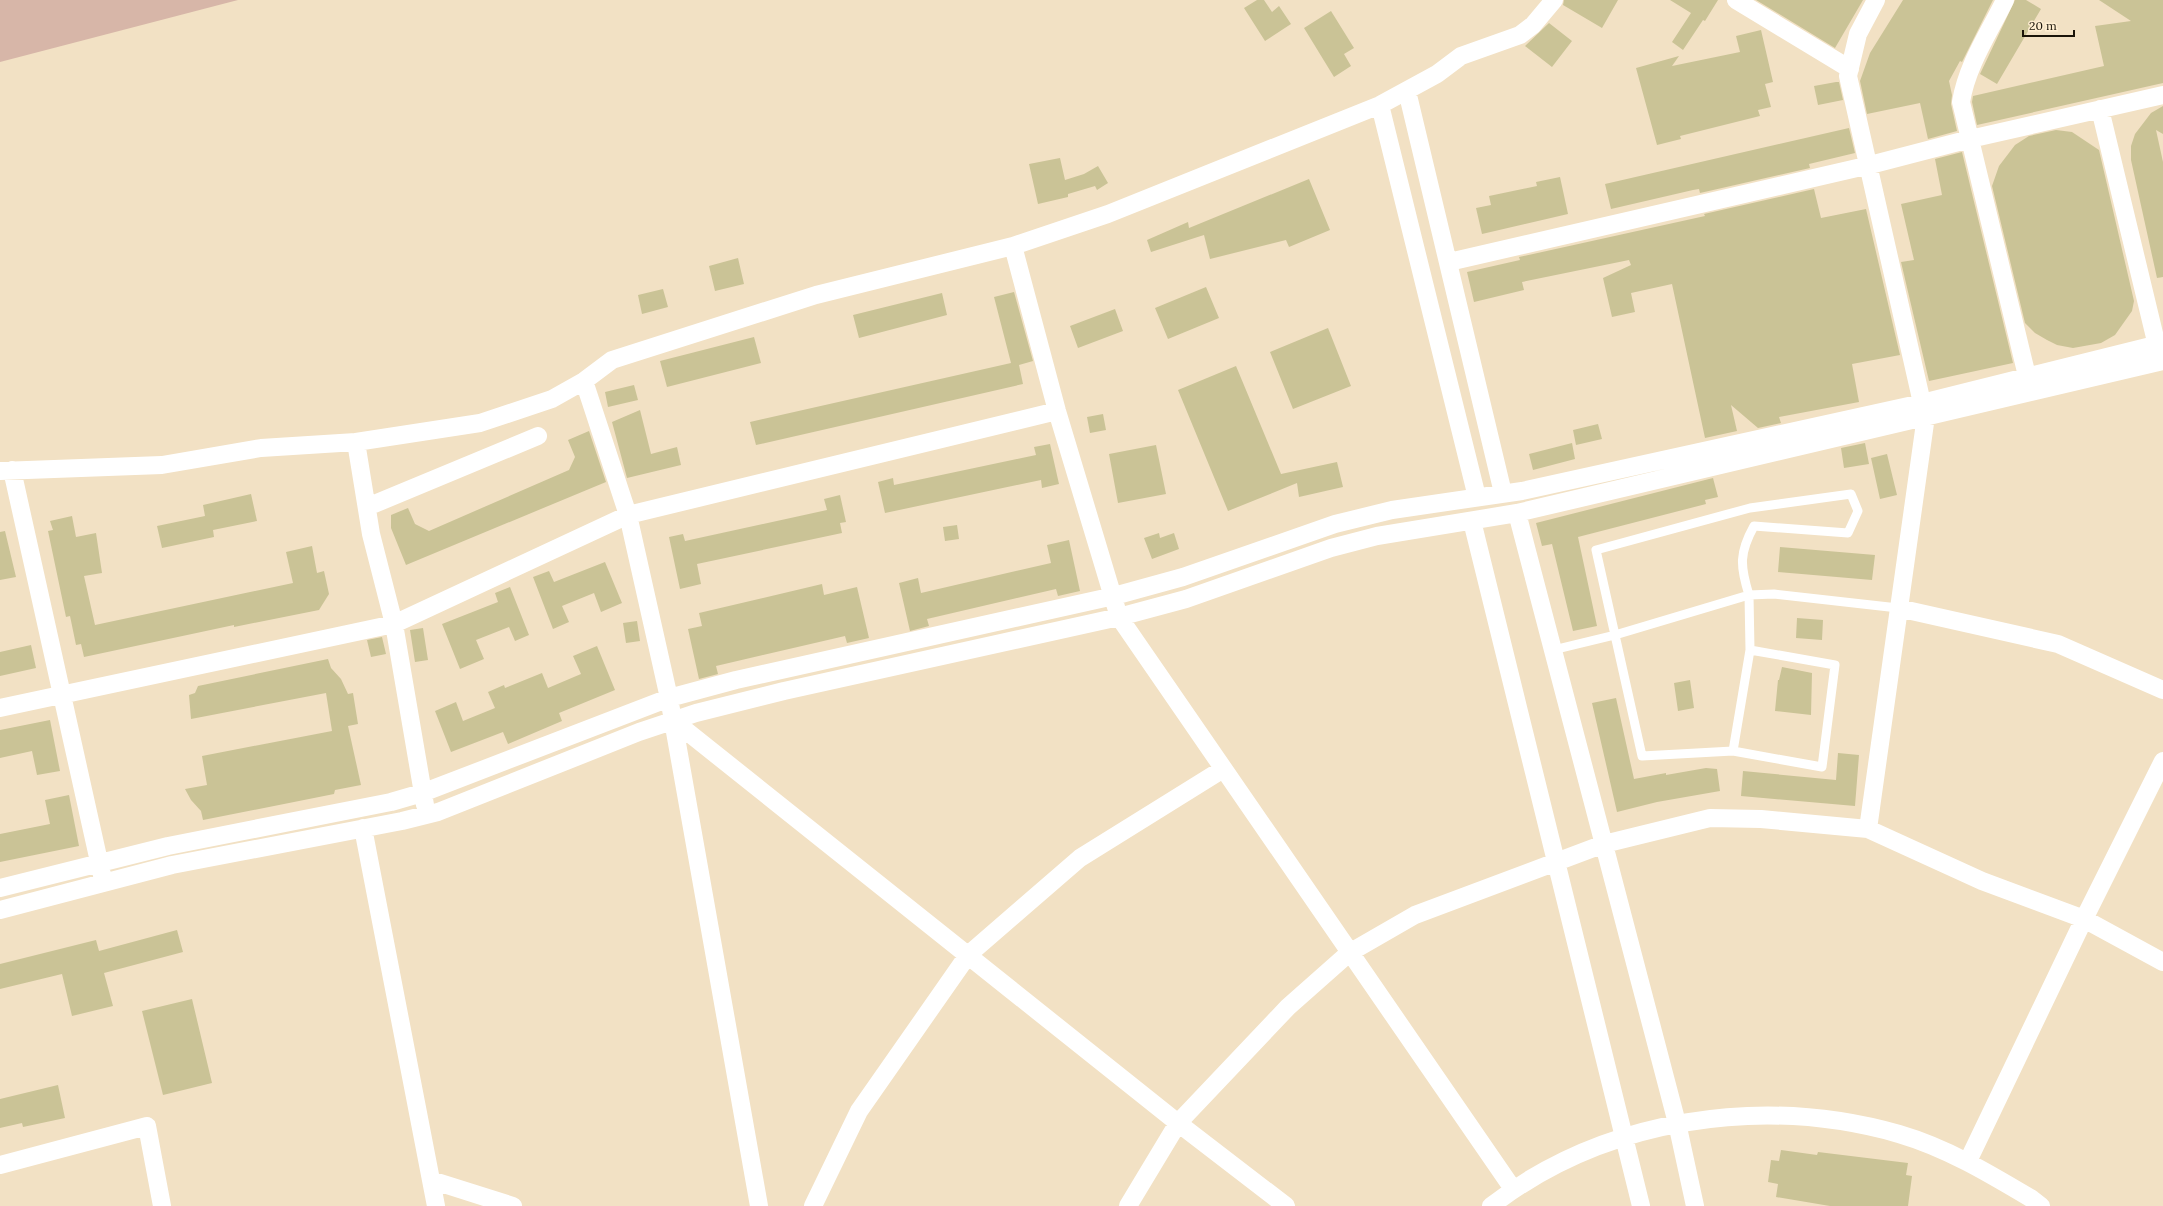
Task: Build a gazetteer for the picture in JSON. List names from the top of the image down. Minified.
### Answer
{"scale_bar":"20 m"}
